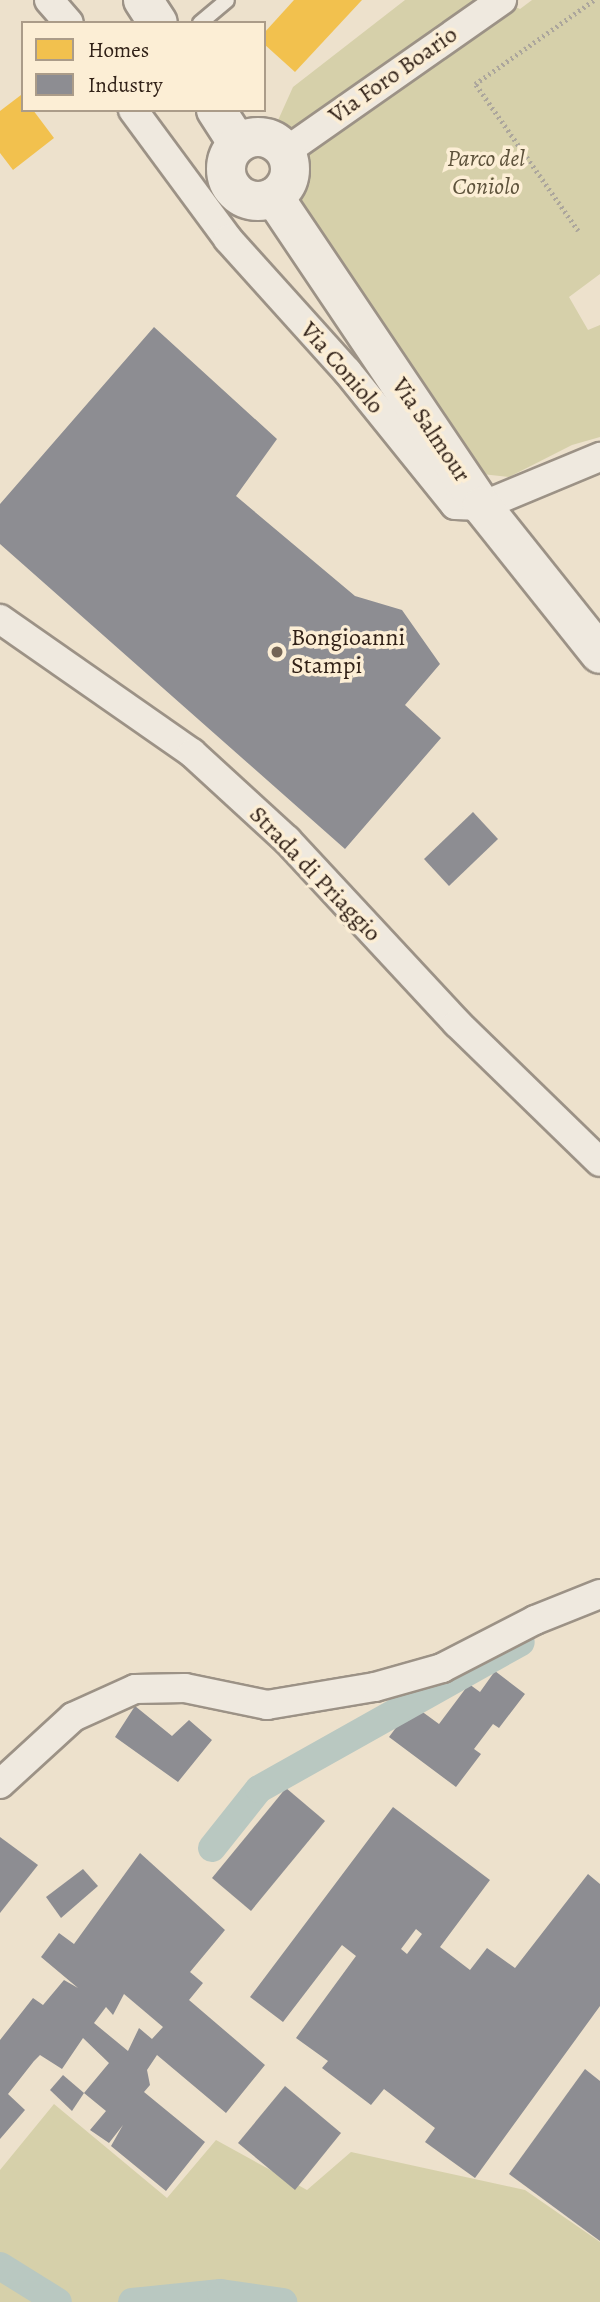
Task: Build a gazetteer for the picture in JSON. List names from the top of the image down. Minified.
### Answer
{"streets":{"main road":["Via Salmour"],"street":["Via Foro Boario","Via Coniolo","Strada di Priaggio"]},"crossings":[["Via Foro Boario","Via Salmour"],["Via Coniolo","Via Salmour"]],"parks":["Parco del Coniolo"],"places":["Bongioanni Stampi"],"legend":["Homes","Industry"]}
